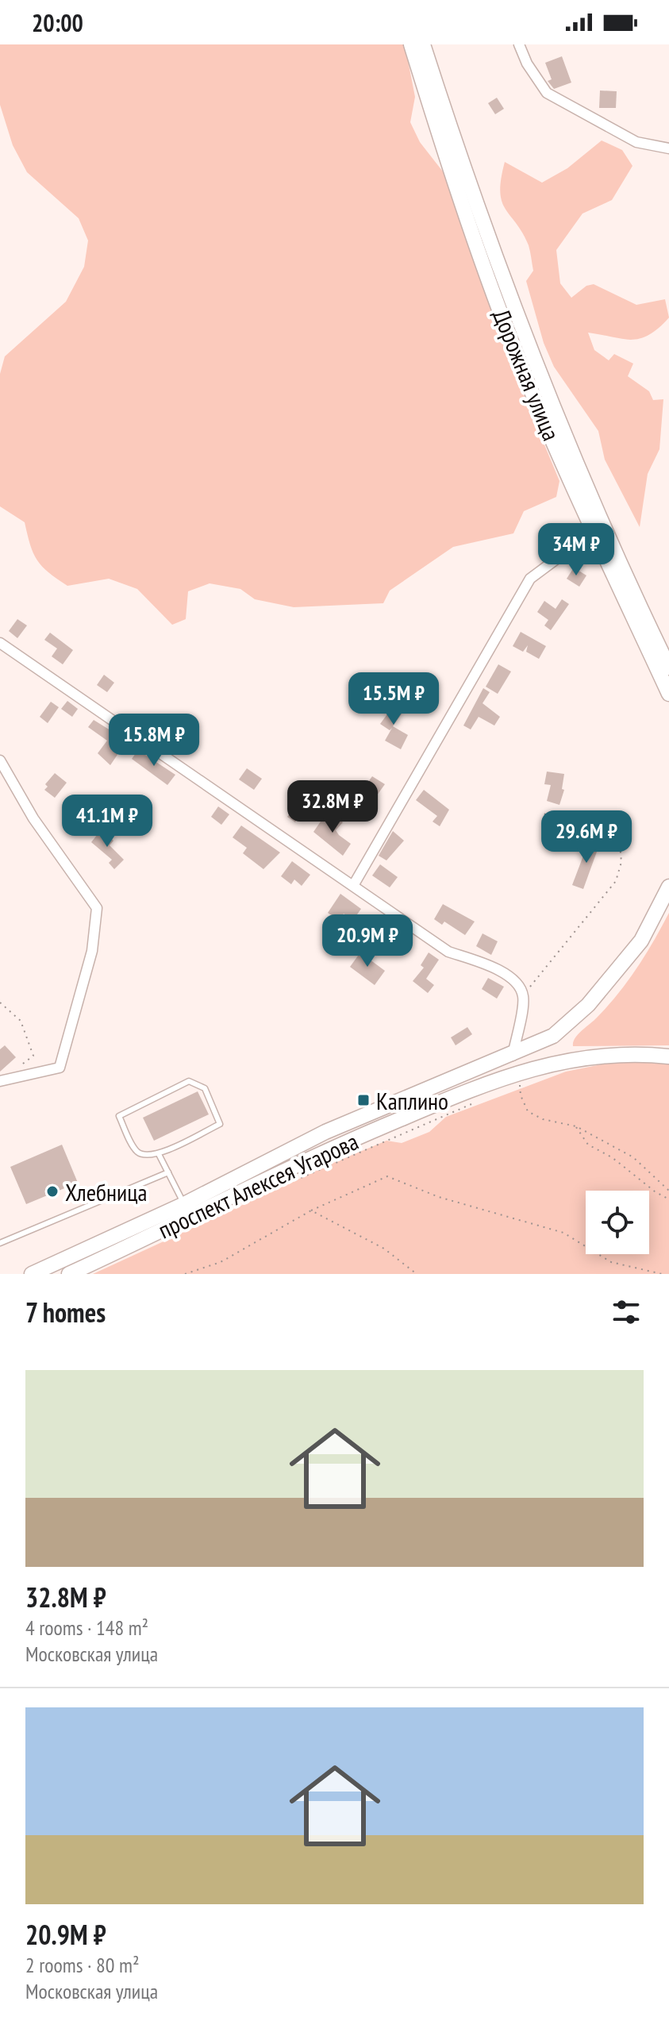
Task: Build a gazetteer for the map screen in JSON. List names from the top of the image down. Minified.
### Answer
{"streets":{"main road":["Дорожная улица","проспект Алексея Угарова"]},"places":{"transit":["Каплино"],"other":["Хлебница"]},"page":{"status":"20:00","price":["34M ₽","15.5M ₽","15.8M ₽","32.8M ₽","41.1M ₽","29.6M ₽","20.9M ₽"],"heading":"7 homes","list":[{"name":"32.8M ₽","note":"4 rooms · 148 m² · Московская улица"},{"name":"20.9M ₽","note":"2 rooms · 80 m² · Московская улица"}]}}
